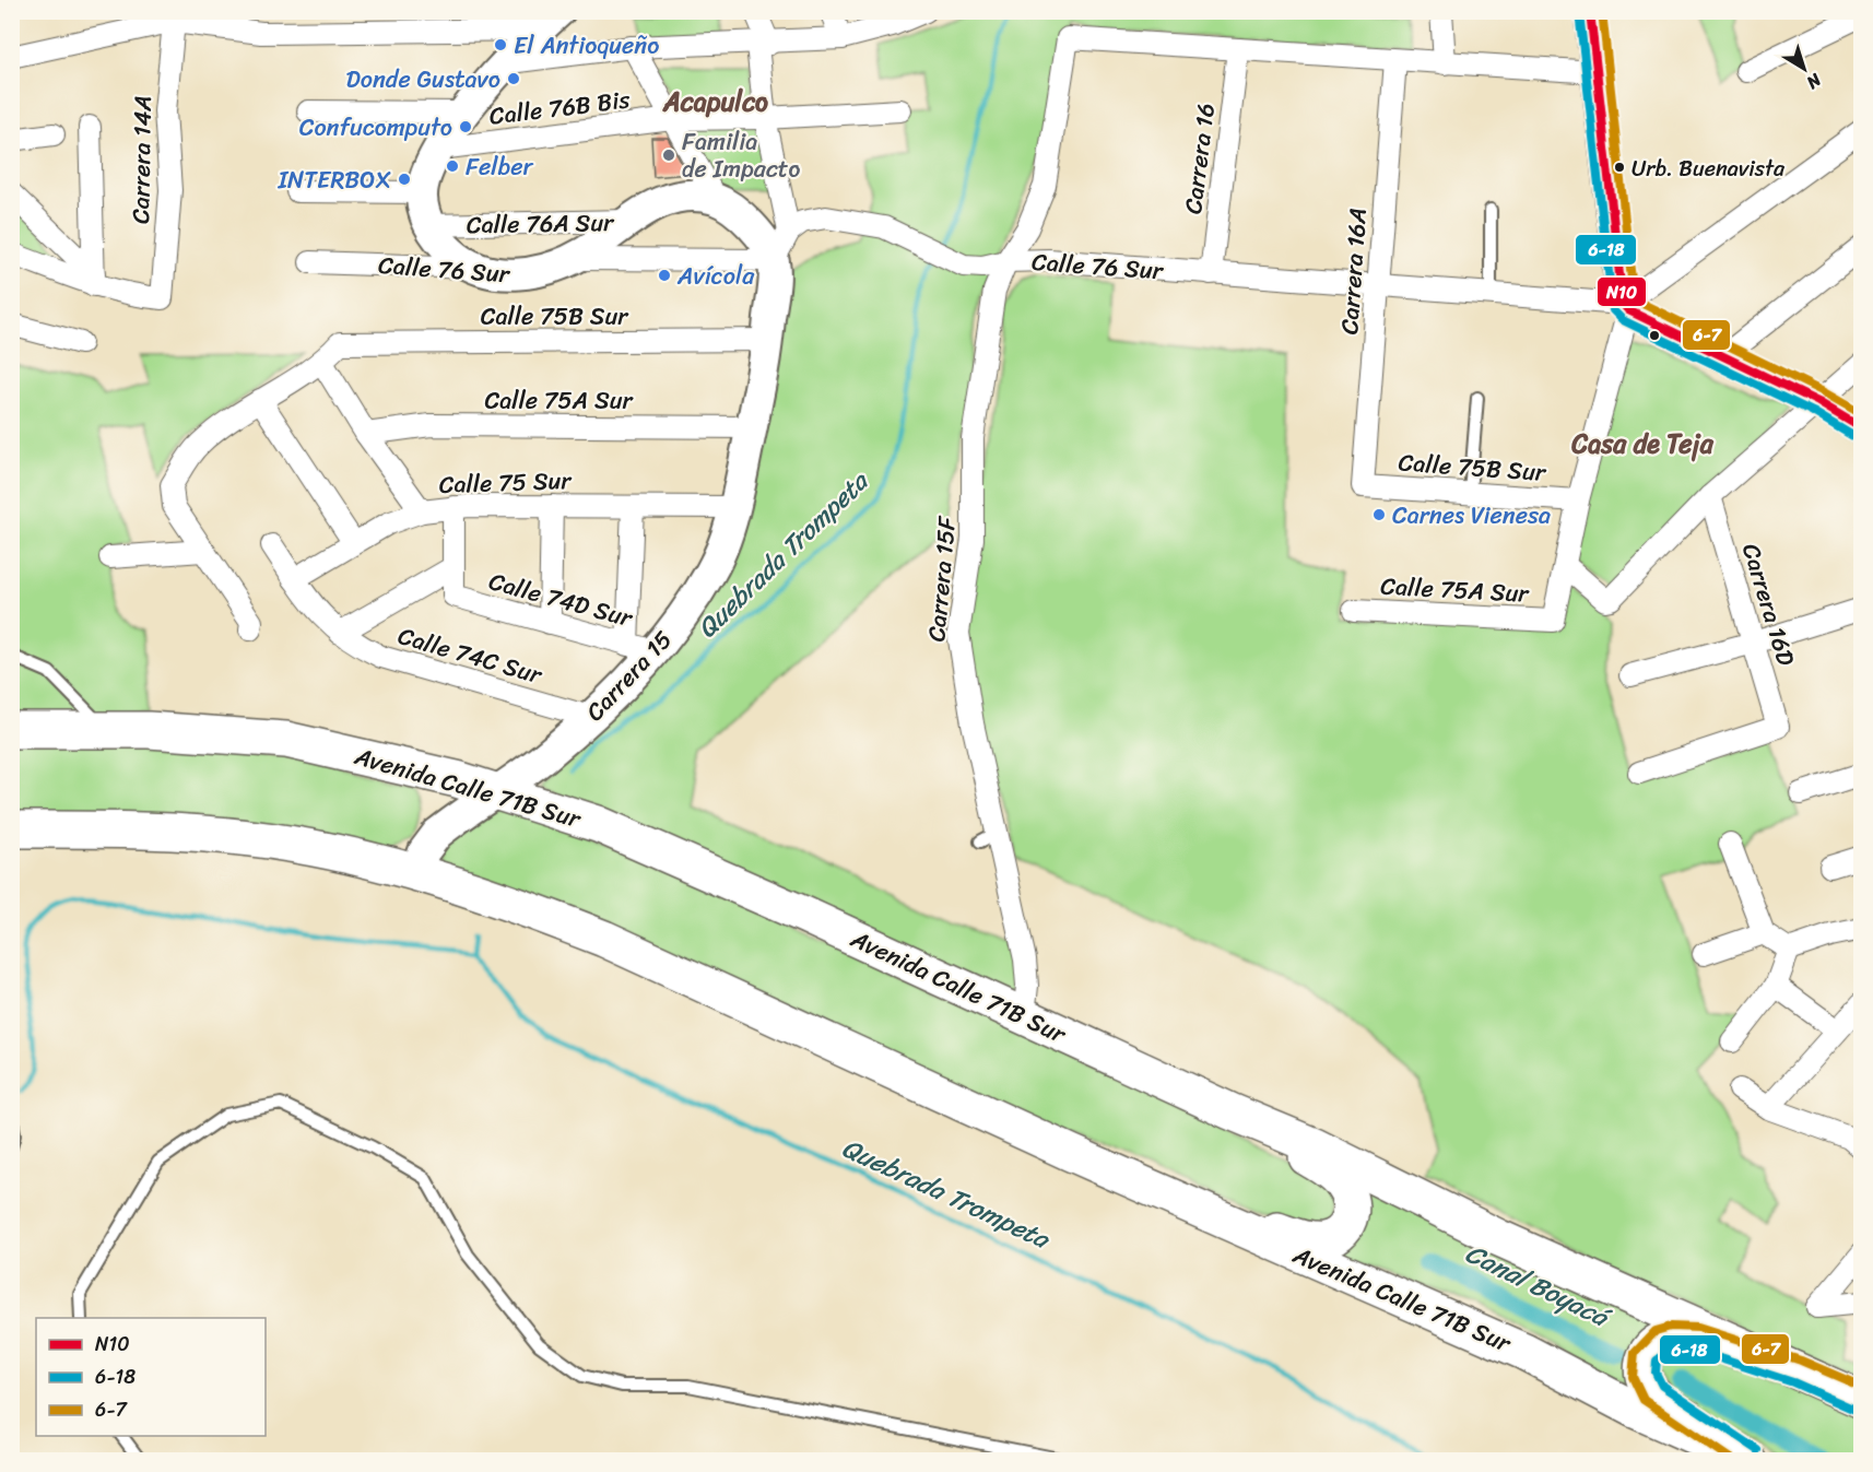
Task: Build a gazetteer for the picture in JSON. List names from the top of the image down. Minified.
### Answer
{"streets":{"highway":["Avenida Calle 71B Sur"],"street":["Calle 76B Bis","Carrera 16","Carrera 14A","Calle 76A Sur","Calle 76 Sur","Carrera 16A","Calle 75B Sur","Calle 75A Sur","Calle 75 Sur","Carrera 15F","Calle 74D Sur","Carrera 16D","Calle 74C Sur","Carrera 15"]},"crossings":[["Carrera 16","Calle 76 Sur"],["Carrera 16","Carrera 15F"],["Calle 76 Sur","Carrera 16A"],["Calle 76 Sur","Carrera 15F"],["Calle 76 Sur","Carrera 15"],["Carrera 16A","Calle 75B Sur"],["Calle 75B Sur","Carrera 15"],["Calle 75A Sur","Carrera 15"],["Calle 75 Sur","Calle 74C Sur"],["Calle 75 Sur","Carrera 15"],["Carrera 15F","Avenida Calle 71B Sur"],["Calle 74D Sur","Carrera 15"],["Calle 74C Sur","Carrera 15"],["Carrera 15","Avenida Calle 71B Sur"]],"districts":["Acapulco","Casa de Teja"],"water":["Quebrada Trompeta","Canal Boyacá"],"places":["El Antioqueño","Donde Gustavo","Confucomputo","Familia de Impacto","Felber","Urb. Buenavista","INTERBOX","Avícola","Carnes Vienesa"],"lines":["transit line N10","transit line 6-7","transit line 6-18"],"legend":["N10","6-18","6-7"],"north":"bottom right"}
